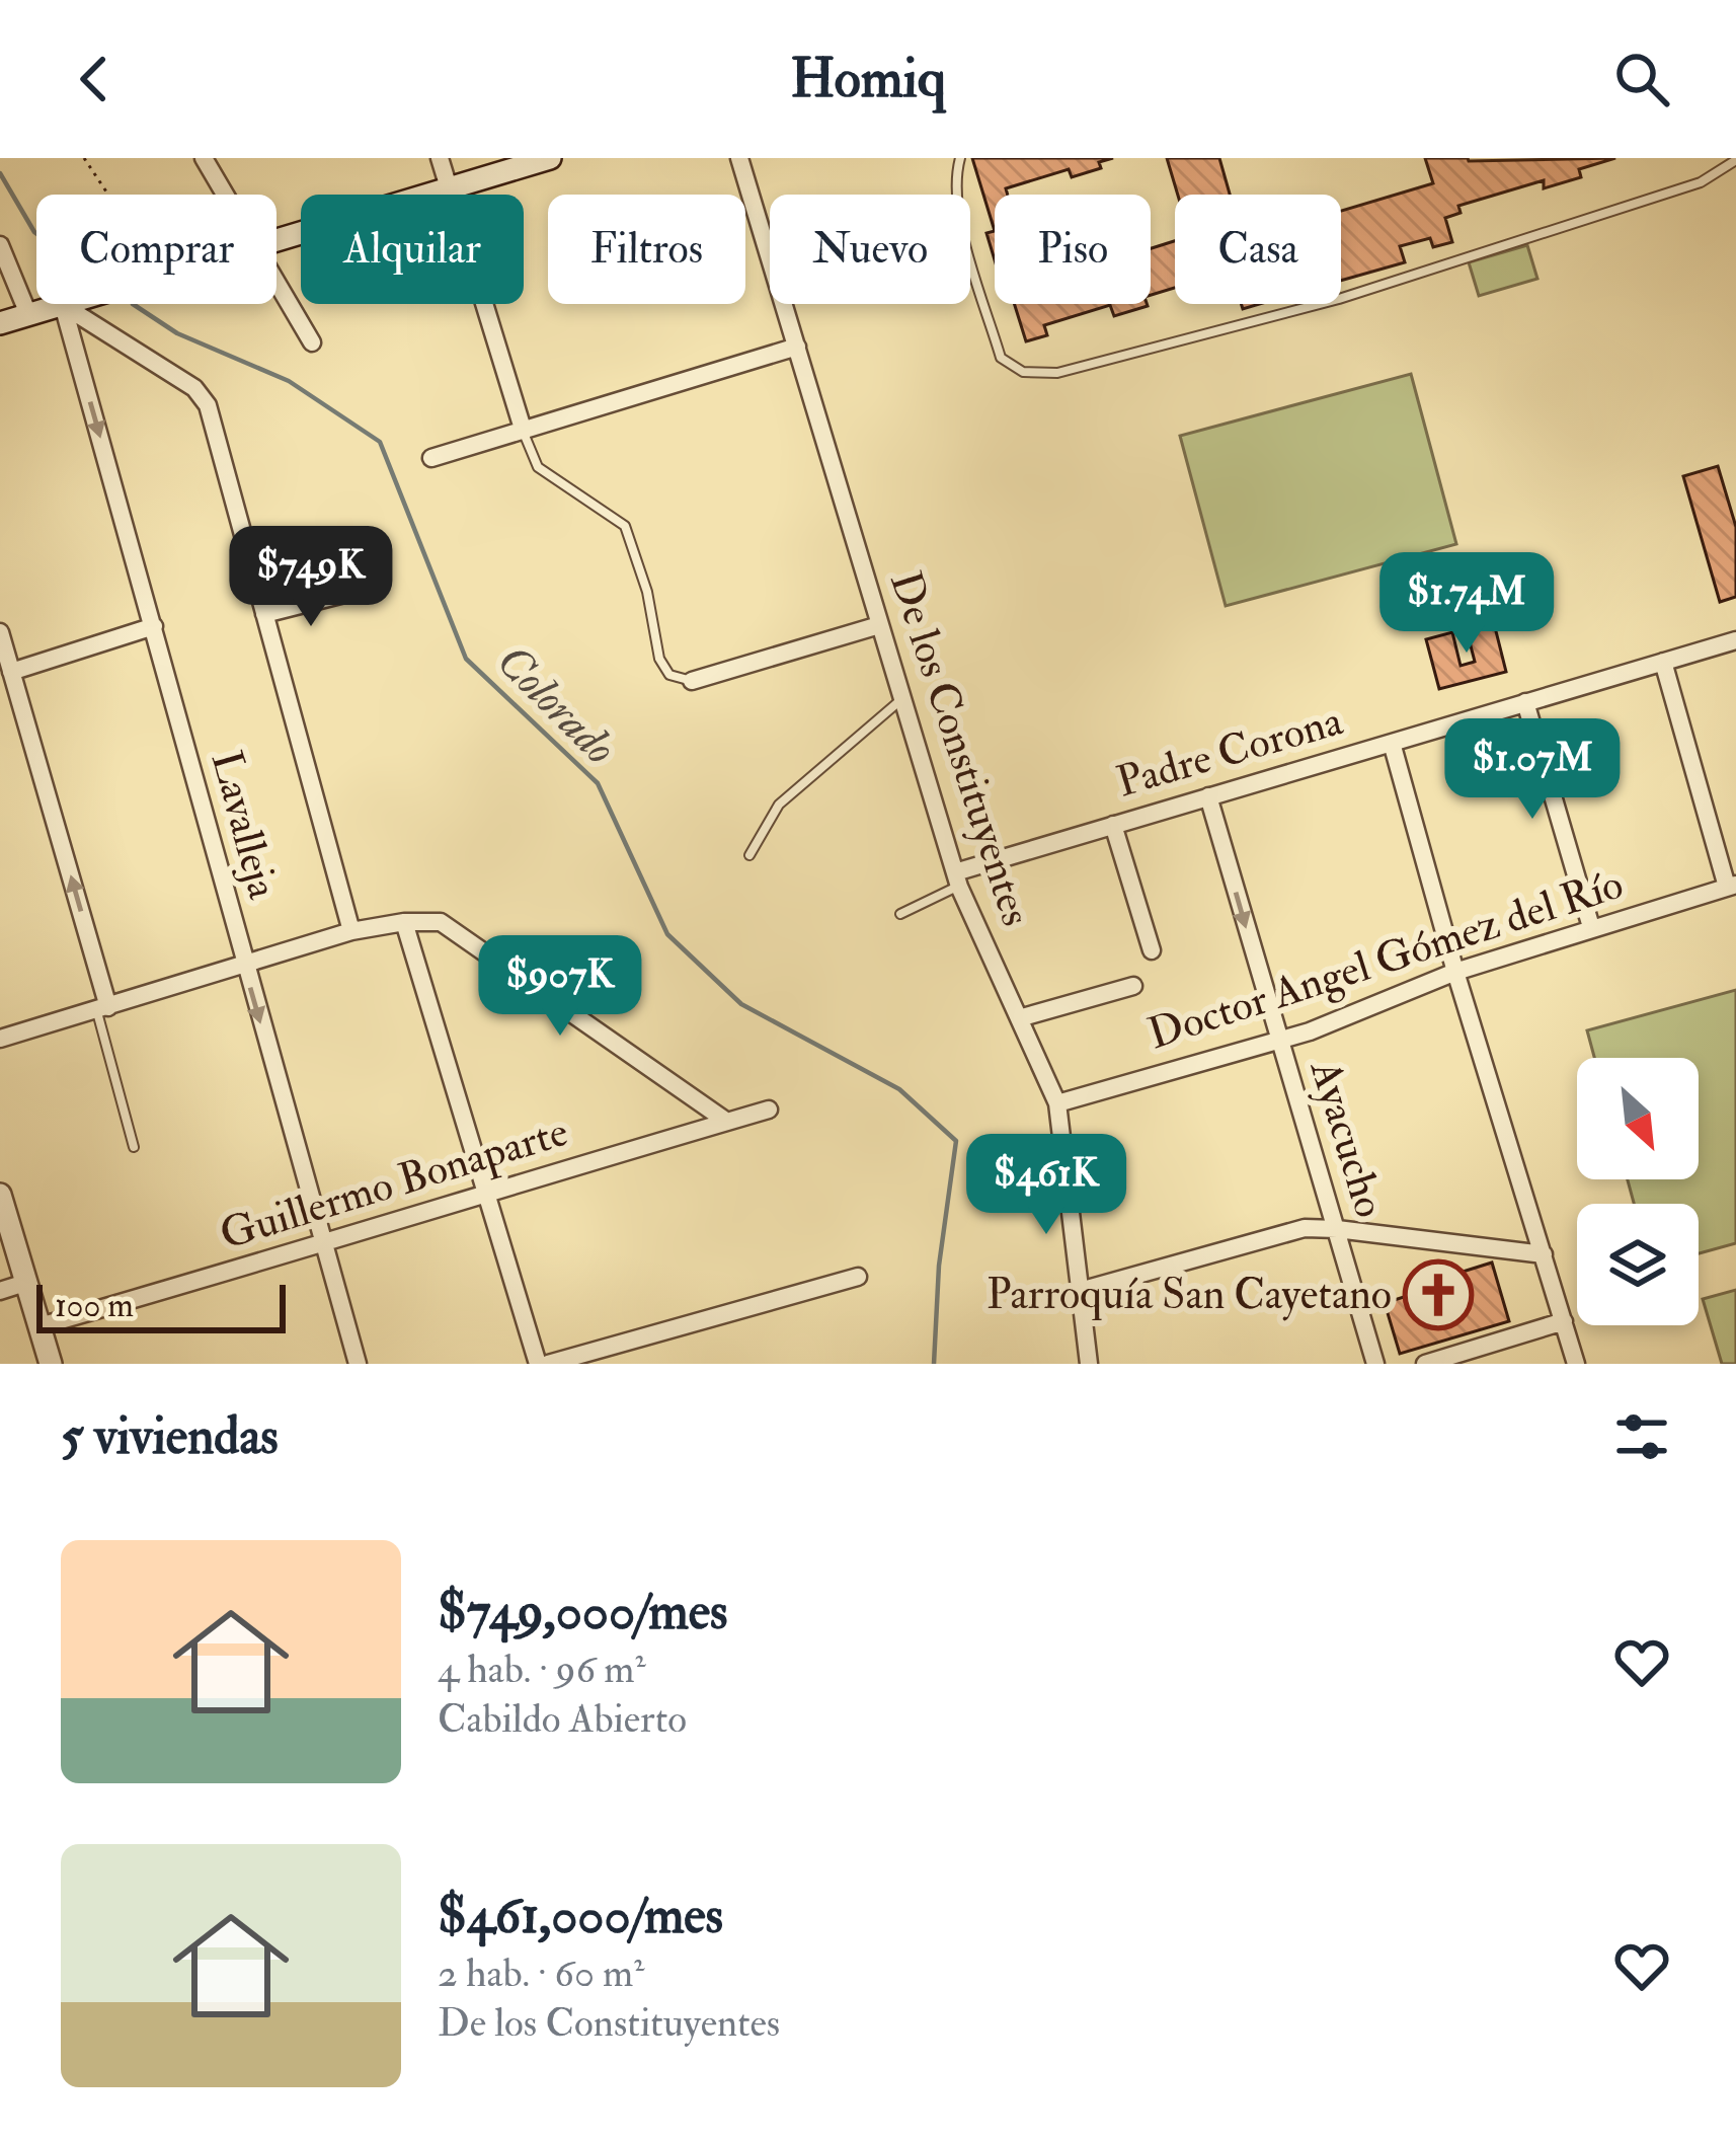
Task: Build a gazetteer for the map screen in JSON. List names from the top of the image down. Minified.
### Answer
{"streets":{"street":["De los Constituyentes","Padre Corona","Lavalleja","Doctor Angel Gómez del Río","Ayacucho","Guillermo Bonaparte"]},"crossings":[["De los Constituyentes","Padre Corona"],["De los Constituyentes","Doctor Angel Gómez del Río"],["Padre Corona","Ayacucho"],["Lavalleja","Guillermo Bonaparte"],["Doctor Angel Gómez del Río","Ayacucho"]],"one_way":["Lavalleja"],"water":["Colorado"],"places":{"church":["Parroquía San Cayetano"]},"scale_bar":"100 m","north":"bottom right","page":{"header":"Homiq","chip":["Comprar","Alquilar","Filtros","Nuevo","Piso","Casa"],"price":["$749K","$1.74M","$1.07M","$907K","$461K"],"scale":"100 m","heading":"5 viviendas","list":[{"name":"$749,000/mes","note":"4 hab. · 96 m² · Cabildo Abierto"},{"name":"$461,000/mes","note":"2 hab. · 60 m² · De los Constituyentes"}]}}
